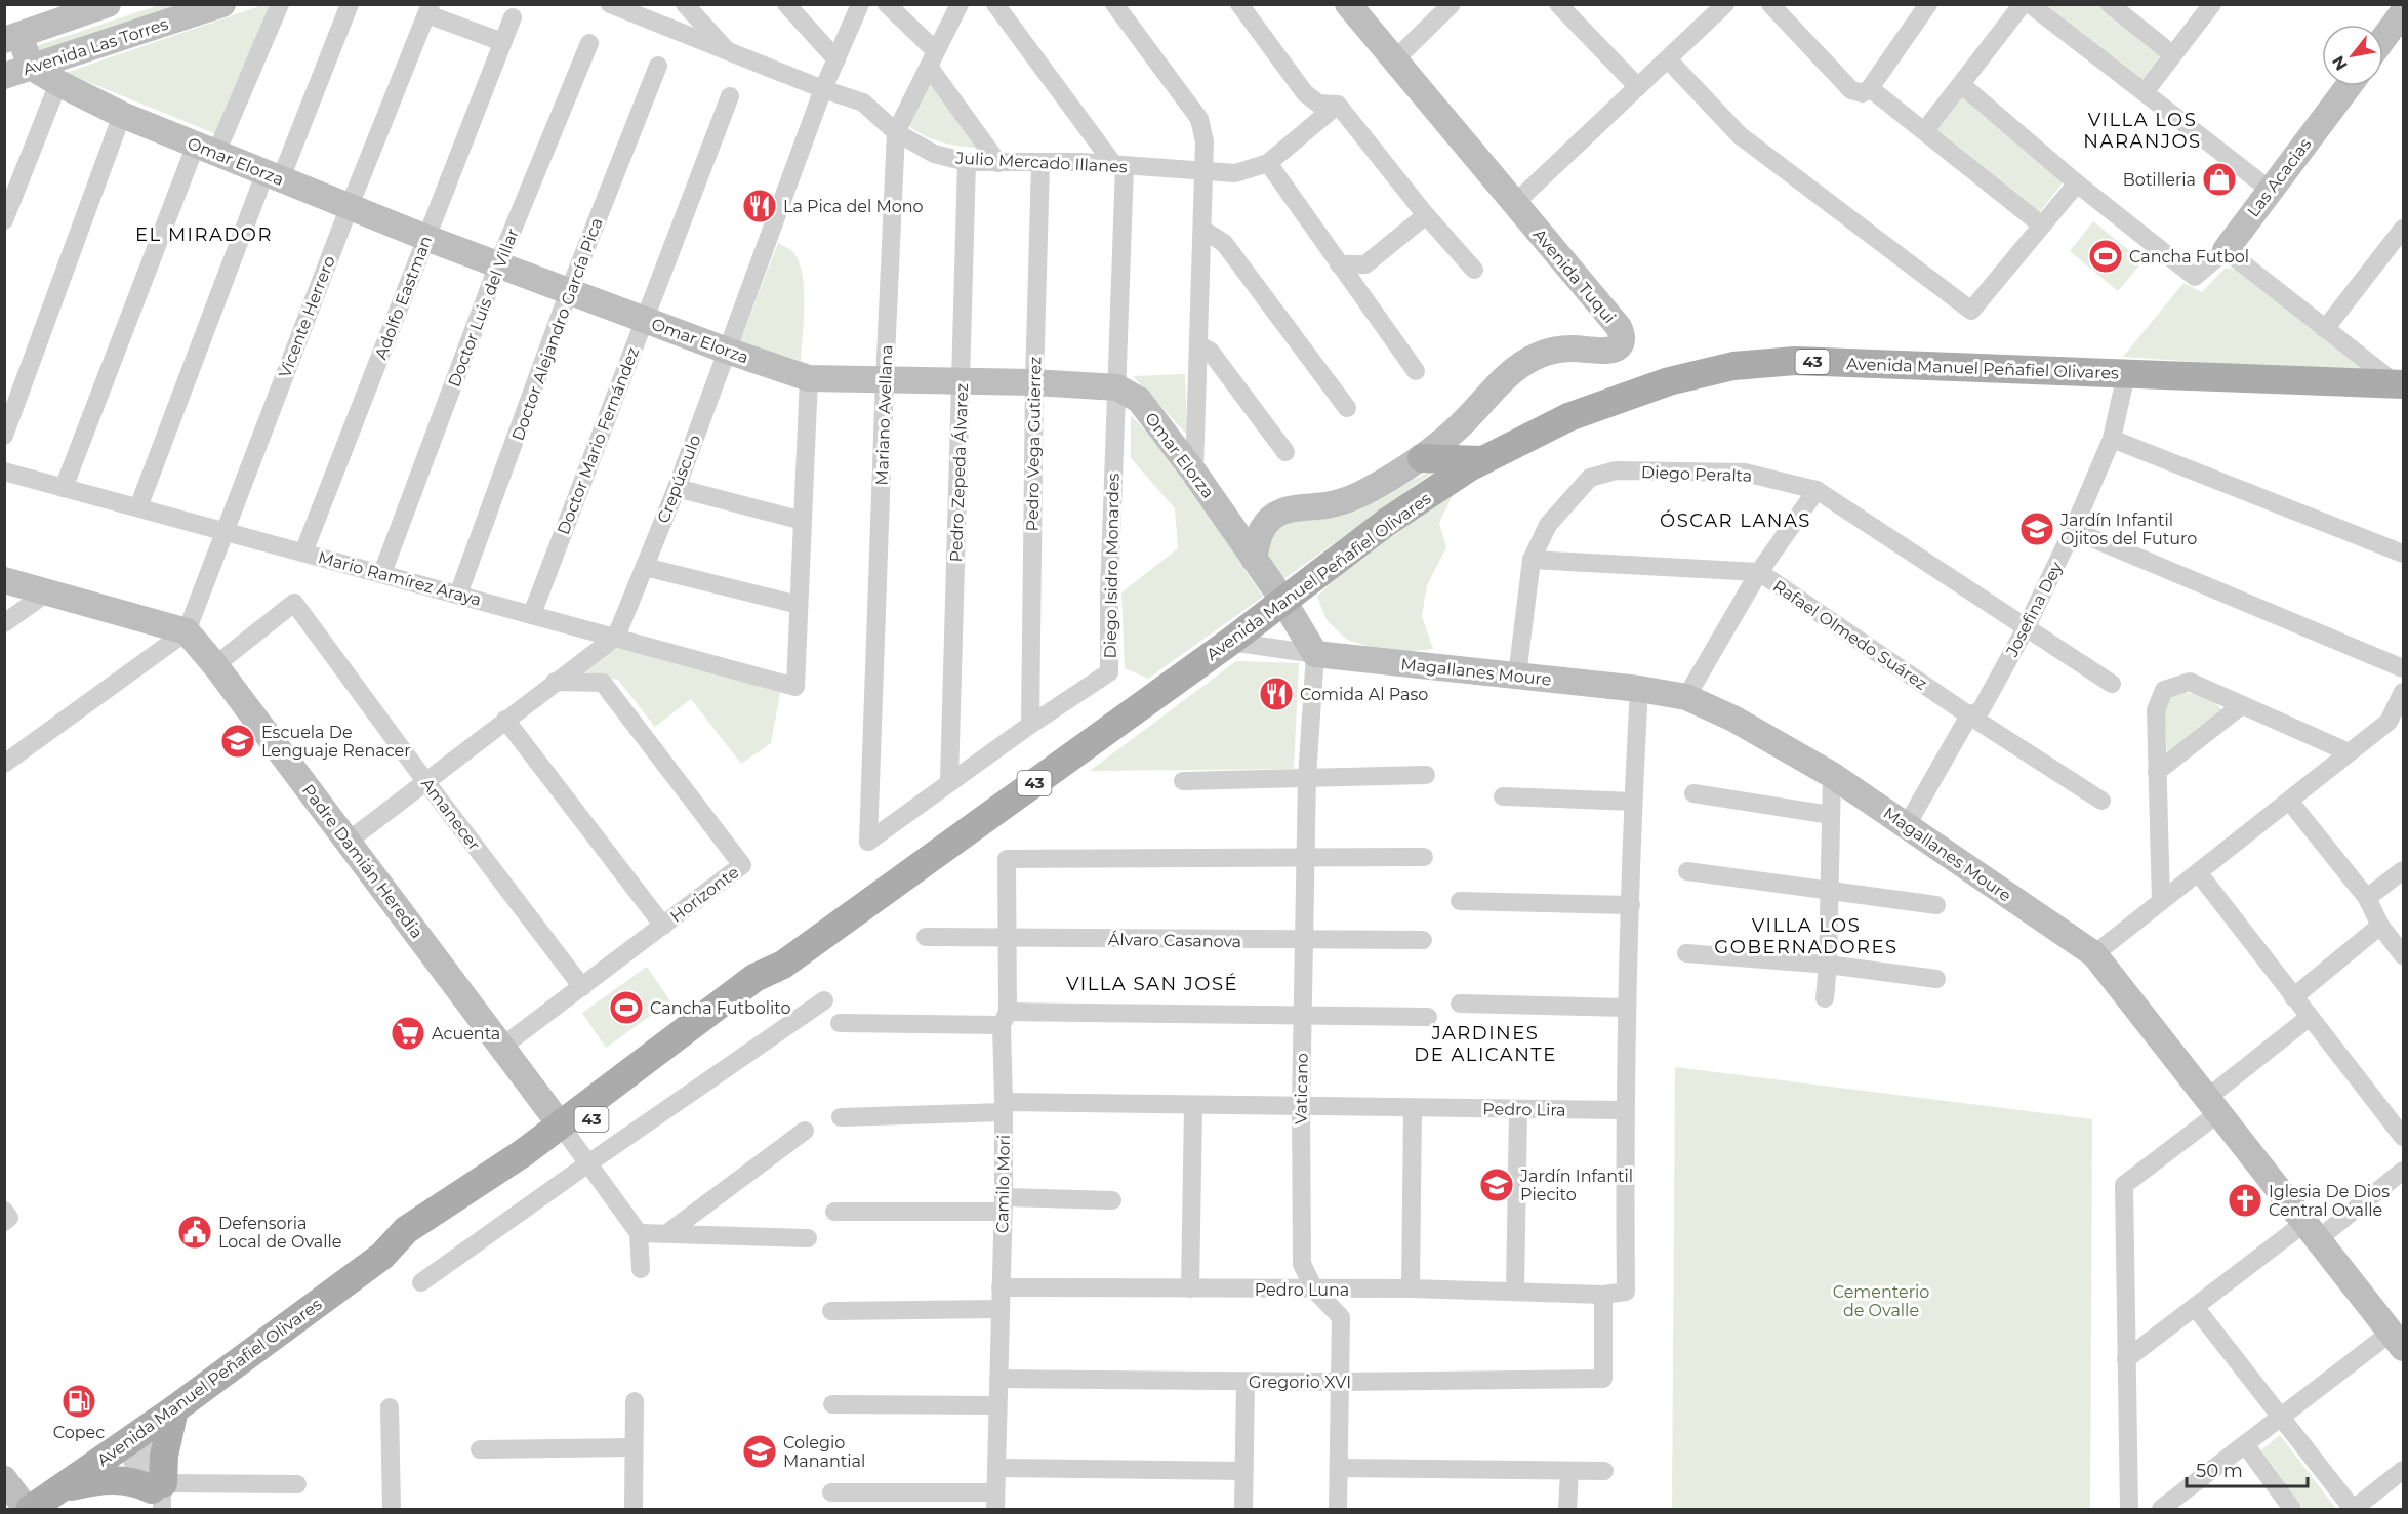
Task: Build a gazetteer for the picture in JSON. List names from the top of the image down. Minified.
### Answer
{"streets":{"main road":["43","Avenida Manuel Peñafiel Olivares"],"street":["Avenida Las Torres","Omar Elorza","Julio Mercado Illanes","Las Acacias","Avenida Tuqui","Adolfo Eastman","Doctor Luis del Villar","Vicente Herrero","Doctor Alejandro García Pica","Mariano Avellana","Doctor Mario Fernández","Pedro Vega Gutierrez","Pedro Zepeda Álvarez","Diego Peralta","Crepúsculo","Diego Isidro Monardes","Mario Ramírez Araya","Josefina Dey","Rafael Olmedo Suárez","Magallanes Moure","Amanecer","Padre Damián Heredia","Horizonte","Álvaro Casanova","Vaticano","Pedro Lira","Camilo Mori","Pedro Luna","Gregorio XVI"]},"crossings":[["Avenida Las Torres","Omar Elorza"],["Omar Elorza","Avenida Tuqui"],["Omar Elorza","Adolfo Eastman"],["Omar Elorza","Doctor Luis del Villar"],["Omar Elorza","Vicente Herrero"],["Omar Elorza","Doctor Alejandro García Pica"],["Omar Elorza","Avenida Manuel Peñafiel Olivares"],["Omar Elorza","Mariano Avellana"],["Omar Elorza","Doctor Mario Fernández"],["Omar Elorza","Pedro Vega Gutierrez"],["Omar Elorza","Pedro Zepeda Álvarez"],["Omar Elorza","Crepúsculo"],["Omar Elorza","Diego Isidro Monardes"],["Omar Elorza","Magallanes Moure"],["Omar Elorza","Vaticano"],["Julio Mercado Illanes","Mariano Avellana"],["Julio Mercado Illanes","Pedro Vega Gutierrez"],["Julio Mercado Illanes","Pedro Zepeda Álvarez"],["Julio Mercado Illanes","Crepúsculo"],["Julio Mercado Illanes","Diego Isidro Monardes"],["Adolfo Eastman","Mario Ramírez Araya"],["Doctor Luis del Villar","Mario Ramírez Araya"],["Vicente Herrero","Mario Ramírez Araya"],["Vicente Herrero","Padre Damián Heredia"],["Doctor Alejandro García Pica","Mario Ramírez Araya"],["Avenida Manuel Peñafiel Olivares","Josefina Dey"],["Avenida Manuel Peñafiel Olivares","Padre Damián Heredia"],["Mariano Avellana","Diego Isidro Monardes"],["Doctor Mario Fernández","Mario Ramírez Araya"],["Pedro Vega Gutierrez","Diego Isidro Monardes"],["Pedro Zepeda Álvarez","Diego Isidro Monardes"],["Diego Peralta","Josefina Dey"],["Diego Peralta","Rafael Olmedo Suárez"],["Diego Peralta","Magallanes Moure"],["Crepúsculo","Mario Ramírez Araya"],["Josefina Dey","Rafael Olmedo Suárez"],["Josefina Dey","Magallanes Moure"],["Magallanes Moure","Vaticano"],["Amanecer","Padre Damián Heredia"],["Amanecer","Horizonte"],["Padre Damián Heredia","Horizonte"],["Álvaro Casanova","Vaticano"],["Álvaro Casanova","Camilo Mori"],["Vaticano","Pedro Lira"],["Vaticano","Camilo Mori"],["Vaticano","Pedro Luna"],["Vaticano","Gregorio XVI"],["Pedro Lira","Camilo Mori"],["Camilo Mori","Pedro Luna"],["Camilo Mori","Gregorio XVI"],["Pedro Luna","Gregorio XVI"]],"districts":["VILLA LOS NARANJOS","EL MIRADOR","ÓSCAR LANAS","VILLA LOS GOBERNADORES","VILLA SAN JOSÉ","JARDINES DE ALICANTE"],"parks":["Cementerio de Ovalle"],"places":{"shop":["Botilleria"],"restaurant":["La Pica del Mono","Comida Al Paso"],"sports":["Cancha Futbol","Cancha Futbolito"],"school or university":["Jardín Infantil Ojitos del Futuro","Escuela De Lenguaje Renacer","Jardín Infantil Piecito","Colegio Manantial"],"supermarket":["Acuenta"],"church":["Iglesia De Dios Central Ovalle"],"public building":["Defensoria Local de Ovalle"],"fuel station":["Copec"]},"scale_bar":"50 m","north":"bottom left"}
